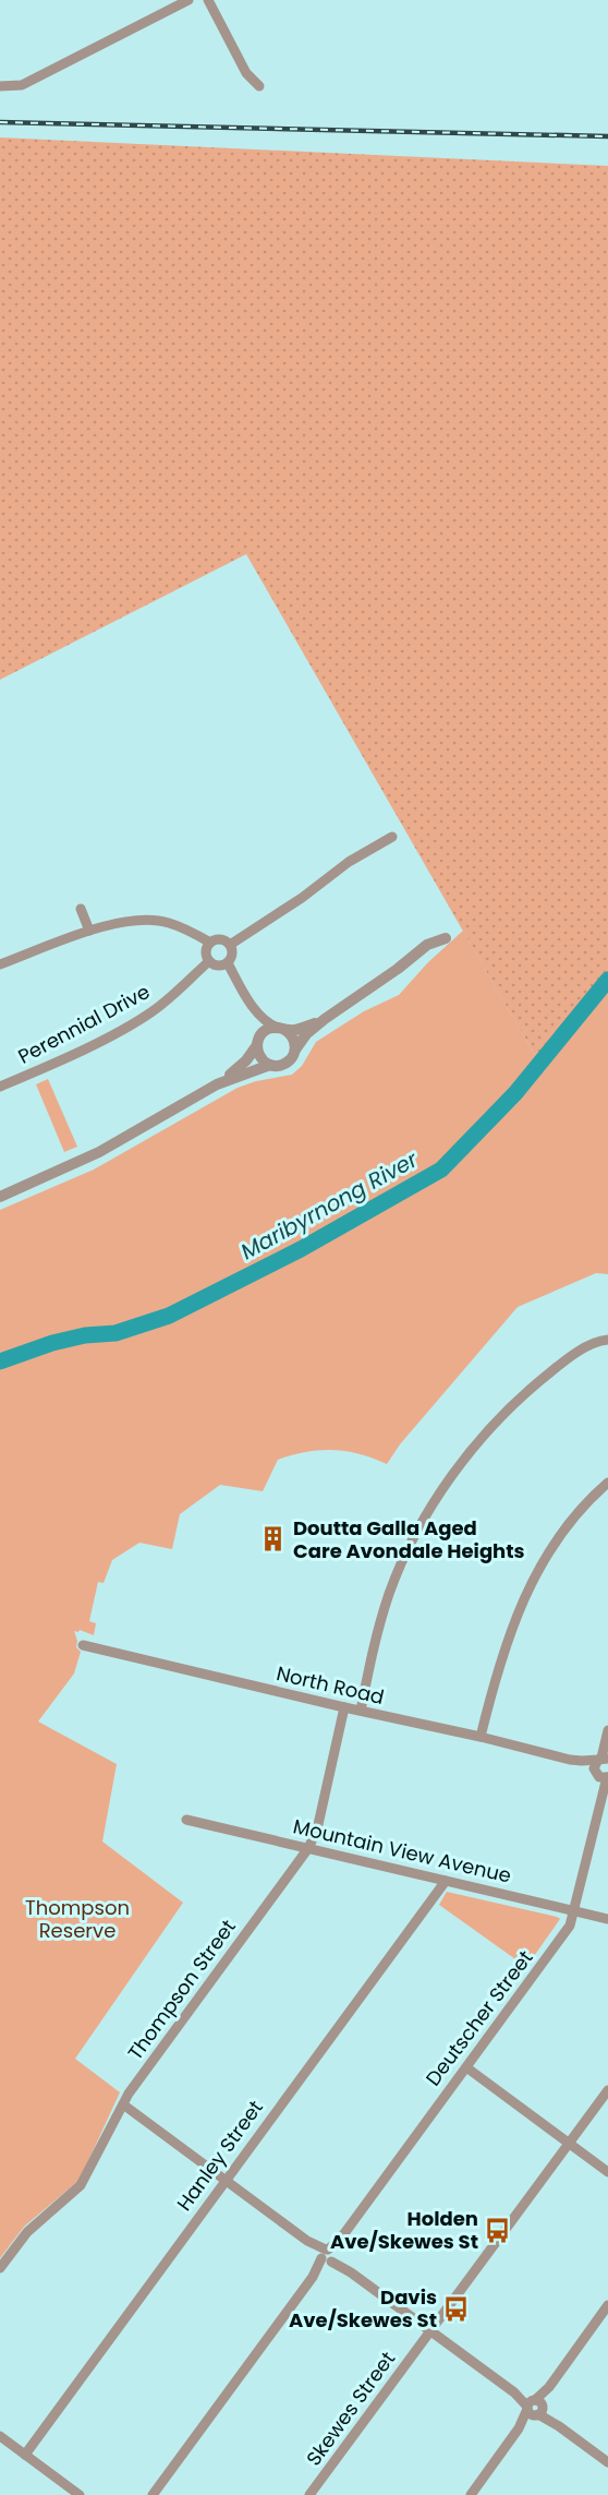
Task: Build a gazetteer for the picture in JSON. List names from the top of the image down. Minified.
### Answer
{"streets":{"street":["Perennial Drive","North Road","Mountain View Avenue","Thompson Street","Deutscher Street","Hanley Street","Skewes Street"]},"crossings":[["North Road","Thompson Street"],["North Road","Deutscher Street"],["Mountain View Avenue","Thompson Street"],["Mountain View Avenue","Deutscher Street"],["Mountain View Avenue","Hanley Street"]],"water":["Maribyrnong River"],"parks":["Thompson Reserve"],"places":{"building":["Doutta Galla Aged Care Avondale Heights"],"bus stop":["Holden Ave/Skewes St","Davis Ave/Skewes St"]}}
